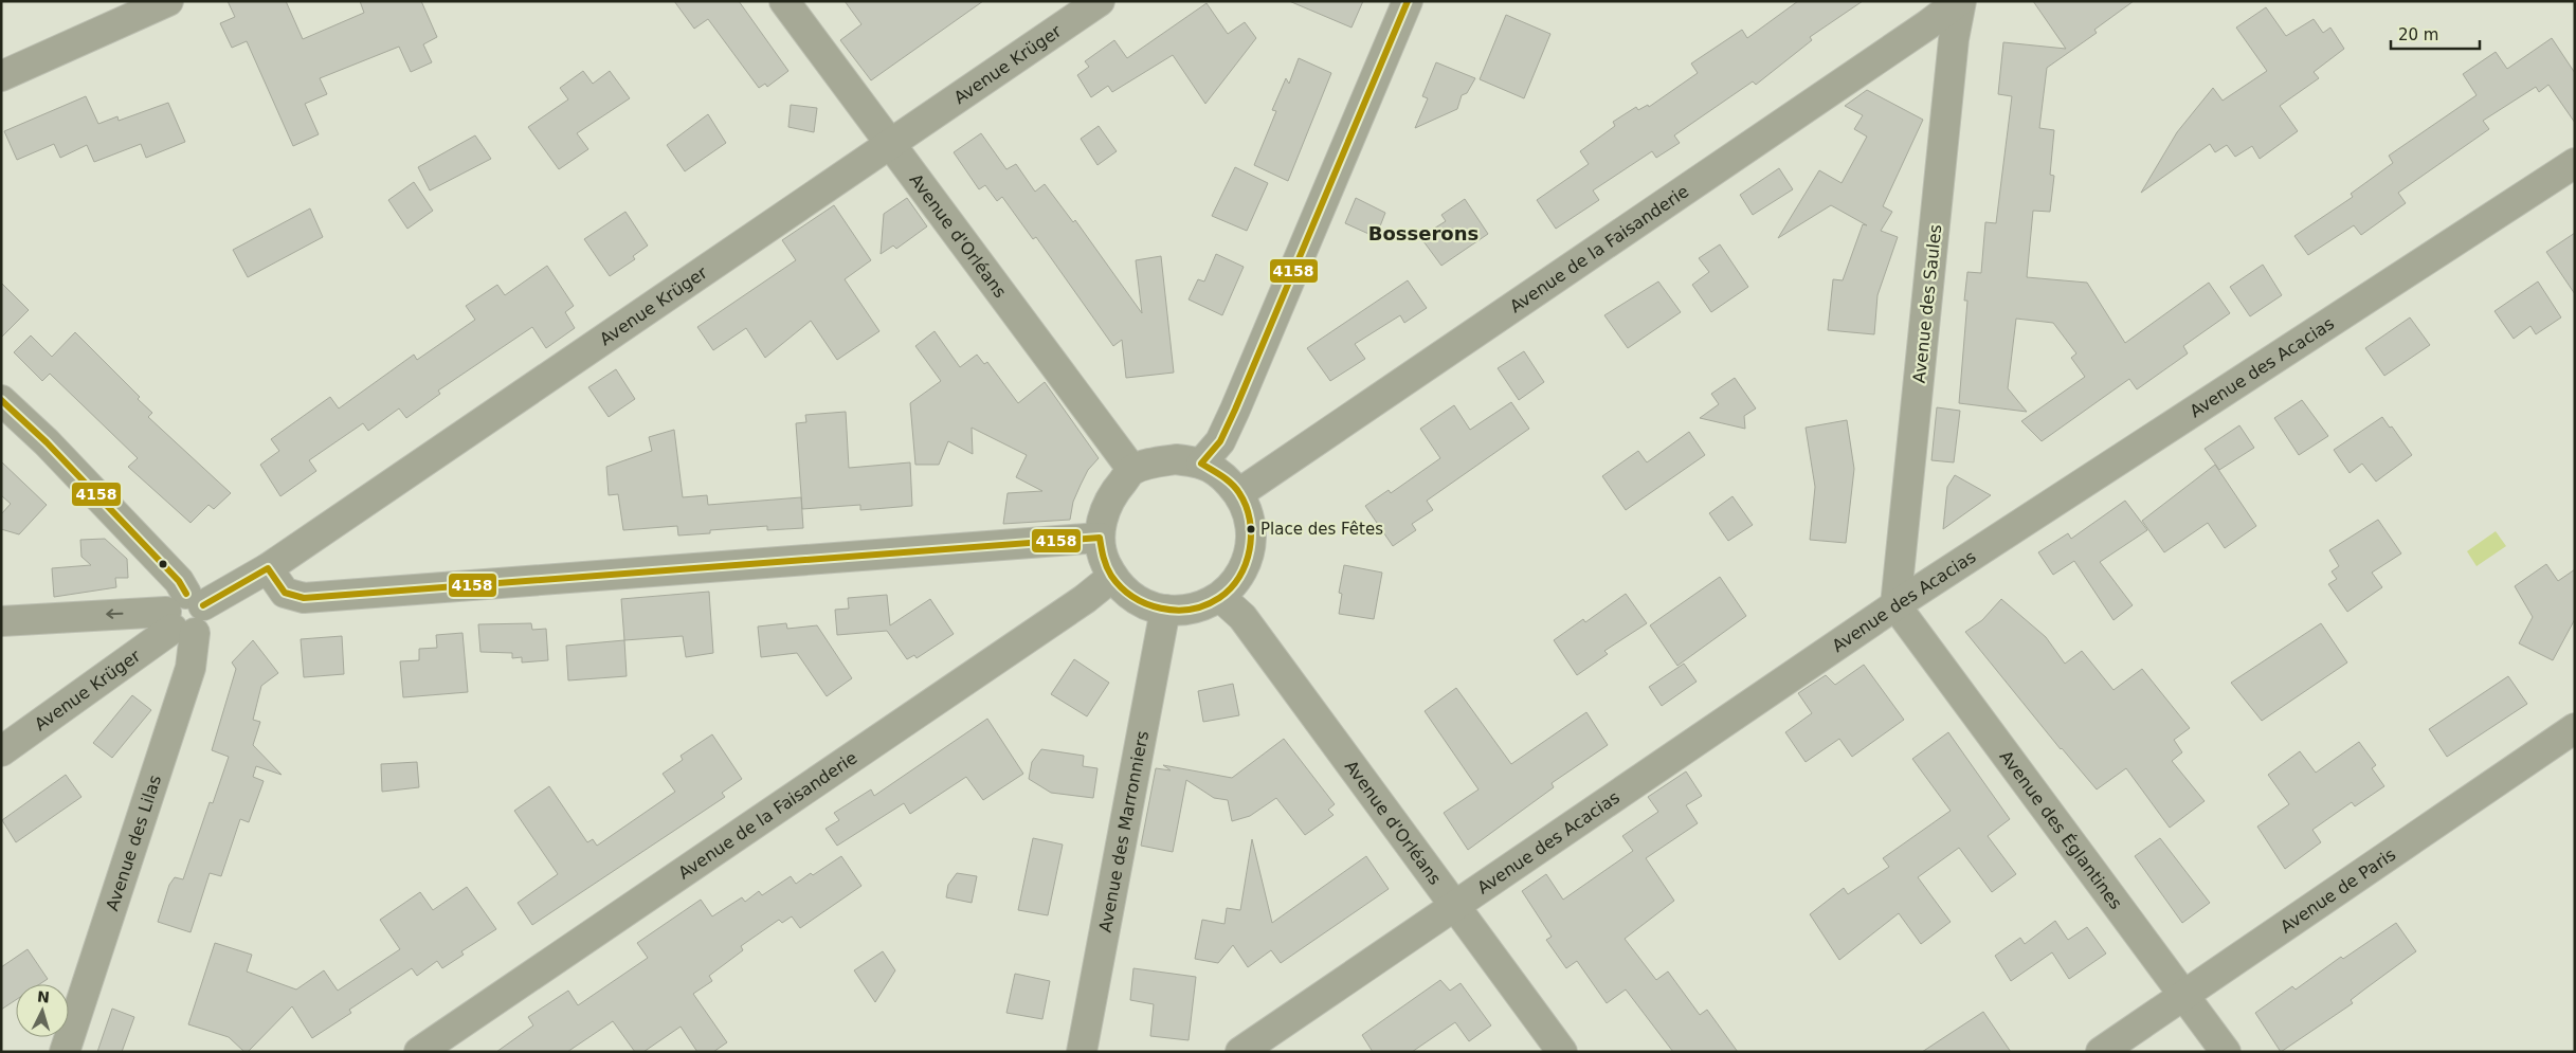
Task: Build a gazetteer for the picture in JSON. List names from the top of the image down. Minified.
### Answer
{"streets":{"street":["Avenue Krüger","Avenue d'Orléans","Avenue de la Faisanderie","Avenue des Saules","Avenue des Acacias","Avenue des Églantines","Avenue des Marronniers","Avenue des Lilas","Avenue de Paris"]},"crossings":[["Avenue Krüger","Avenue d'Orléans"],["Avenue Krüger","Avenue des Lilas"],["Avenue d'Orléans","Avenue de la Faisanderie"],["Avenue d'Orléans","Avenue des Acacias"],["Avenue d'Orléans","Avenue des Marronniers"],["Avenue de la Faisanderie","Avenue des Saules"],["Avenue de la Faisanderie","Avenue des Marronniers"],["Avenue des Saules","Avenue des Acacias"],["Avenue des Saules","Avenue des Églantines"],["Avenue des Acacias","Avenue des Églantines"],["Avenue des Églantines","Avenue de Paris"]],"districts":["Bosserons"],"places":["Place des Fêtes"],"lines":["transit line 4158"],"scale_bar":"20 m","north":"top"}
